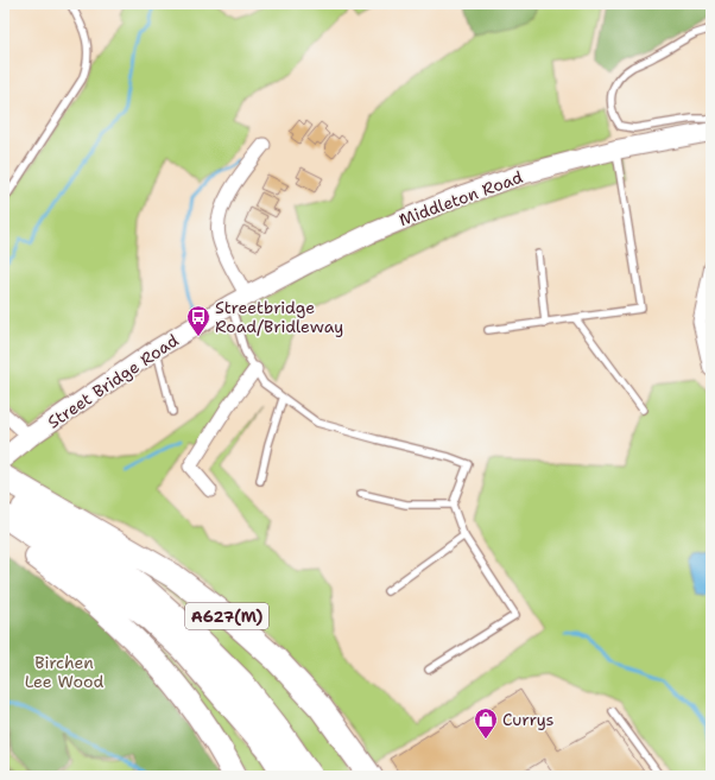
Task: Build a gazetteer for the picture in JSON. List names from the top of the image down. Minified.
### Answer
{"streets":{"highway":["A627(M)"],"main road":["Middleton Road","Street Bridge Road"]},"crossings":[["Middleton Road","Street Bridge Road"]],"parks":["Birchen Lee Wood"],"places":{"bus stop":["Streetbridge Road/Bridleway"],"shop":["Currys"]}}
